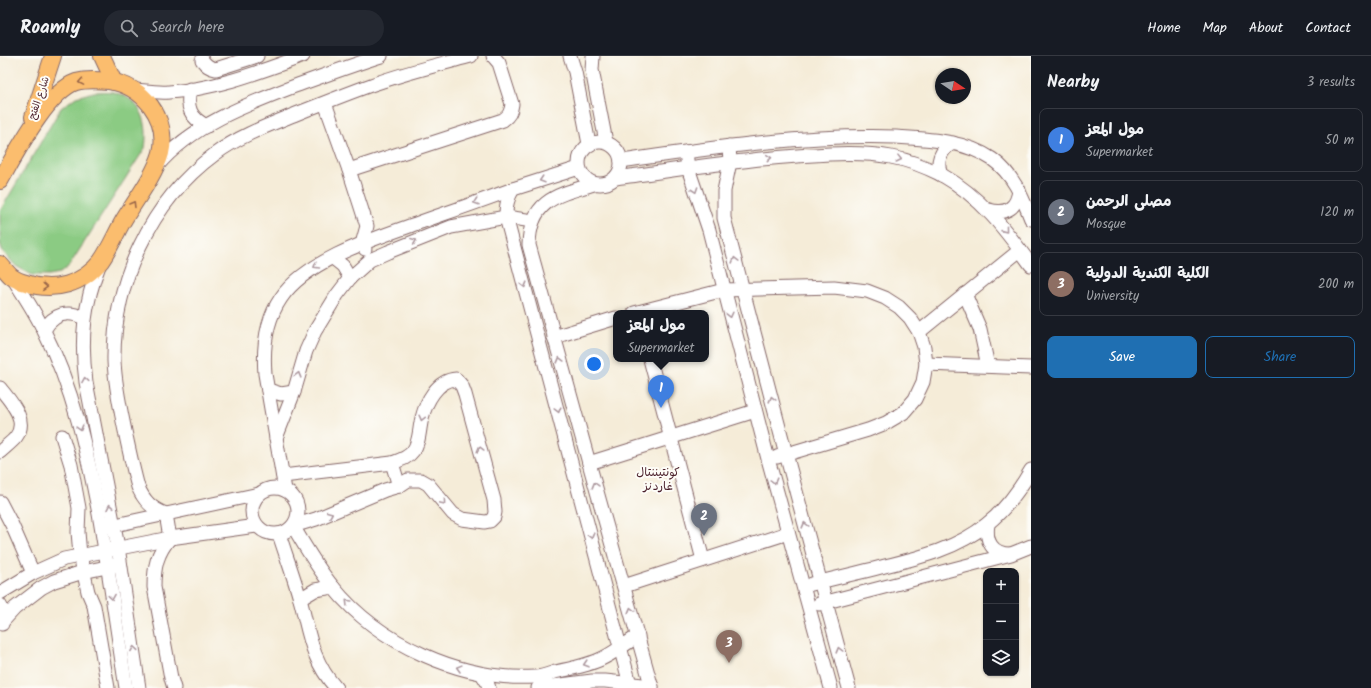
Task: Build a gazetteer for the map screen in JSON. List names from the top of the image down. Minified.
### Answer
{"streets":{"main road":["شارع الفتح"]},"districts":["كونتيننتال غاردنز"],"north":"right","page":{"header":"Roamly","search":"Search here","nav":["Home","Map","About","Contact"],"heading":["Nearby","3 results"],"list":[{"mark":"1","name":"مول المعز","note":"Supermarket","value":"50 m"},{"mark":"2","name":"مصلى الرحمن","note":"Mosque","value":"120 m"},{"mark":"3","name":"الكلية الكندية الدولية","note":"University","value":"200 m"}],"popup":["مول المعز","Supermarket"],"buttons":["Save","Share"],"pins":["1","2","3"],"map_buttons":["+","−"]}}
